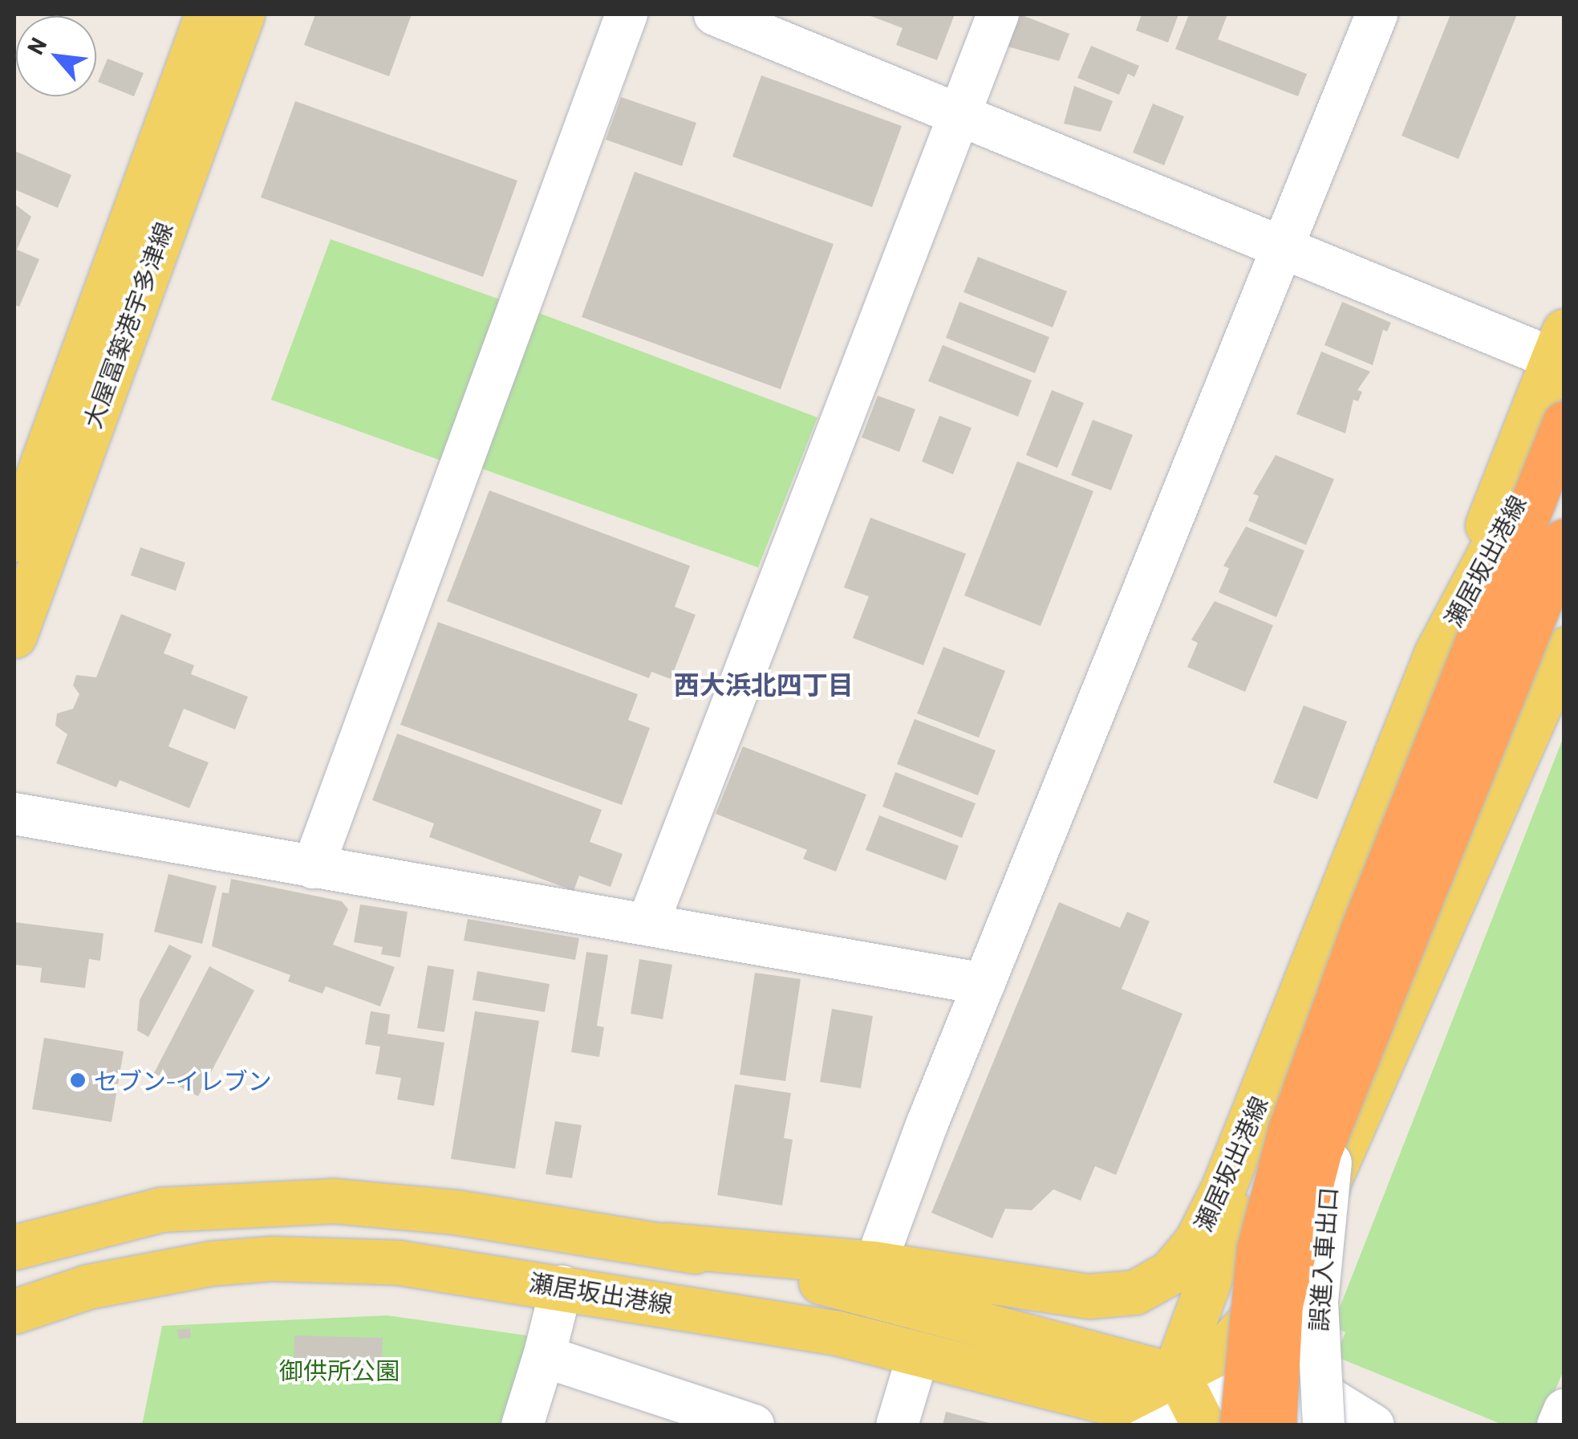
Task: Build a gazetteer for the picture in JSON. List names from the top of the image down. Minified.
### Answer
{"streets":{"main road":["大屋冨築港宇多津線","瀬居坂出港線"],"street":["誤進入車出口"]},"districts":["西大浜北四丁目"],"parks":["御供所公園"],"places":["セブン-イレブン"],"north":"top left"}
